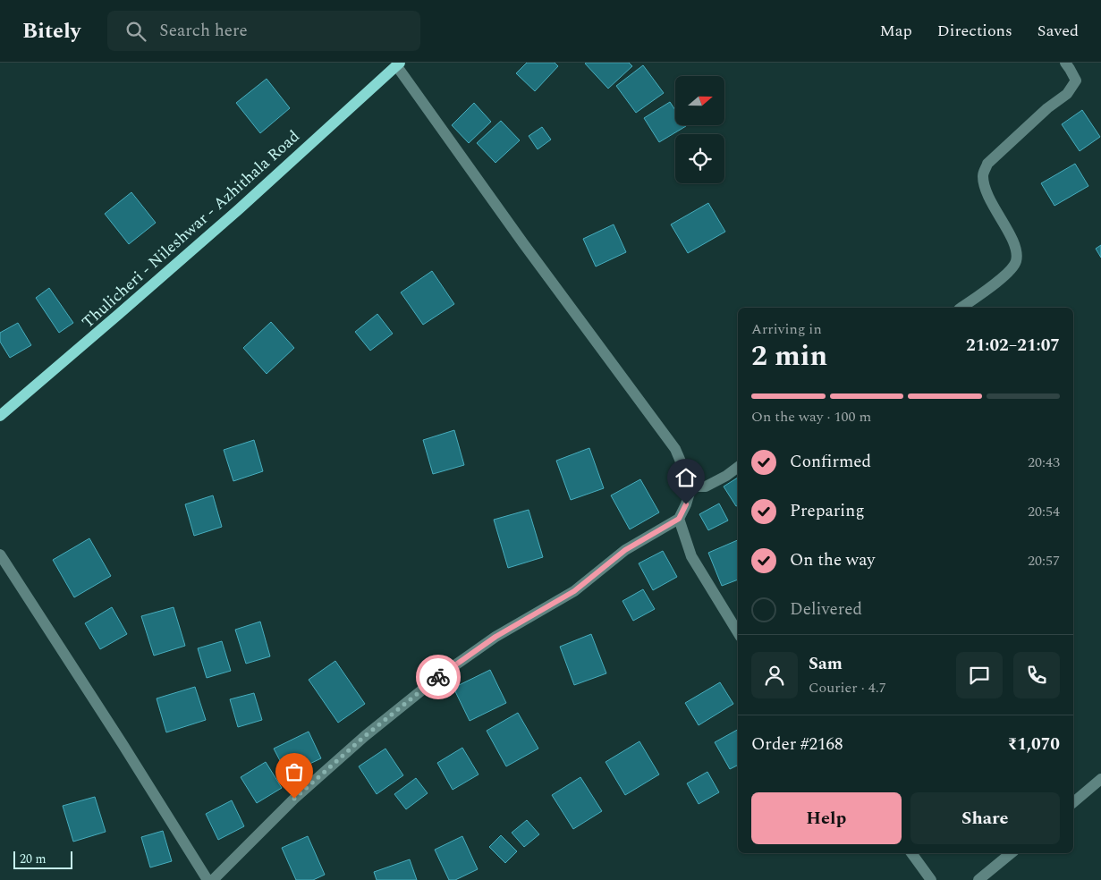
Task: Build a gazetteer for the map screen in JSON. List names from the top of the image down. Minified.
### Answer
{"streets":{"main road":["Thulicheri - Nileshwar - Azhithala Road"]},"scale_bar":"20 m","north":"right","page":{"header":"Bitely","search":"Search here","nav":["Map","Directions","Saved"],"heading":["2 min","Arriving in","21:02–21:07"],"panel":["Sam","Courier · 4.7","Order #2168","₹1,070"],"bar":"On the way · 100 m","list":[["Confirmed","20:43"],["Preparing","20:54"],["On the way","20:57"],"Delivered"],"buttons":["Help","Share"],"scale":"20 m"}}
